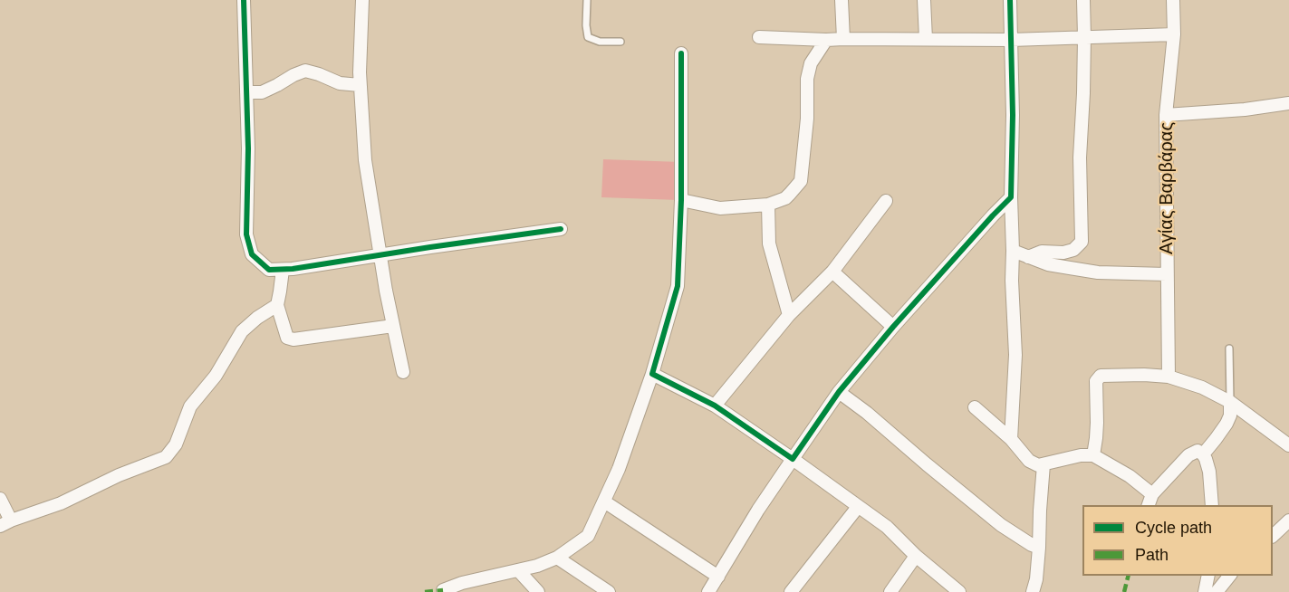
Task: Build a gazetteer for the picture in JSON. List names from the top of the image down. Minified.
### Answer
{"streets":{"street":["Αγίας Βαρβάρας"]},"legend":["Cycle path","Path"]}
